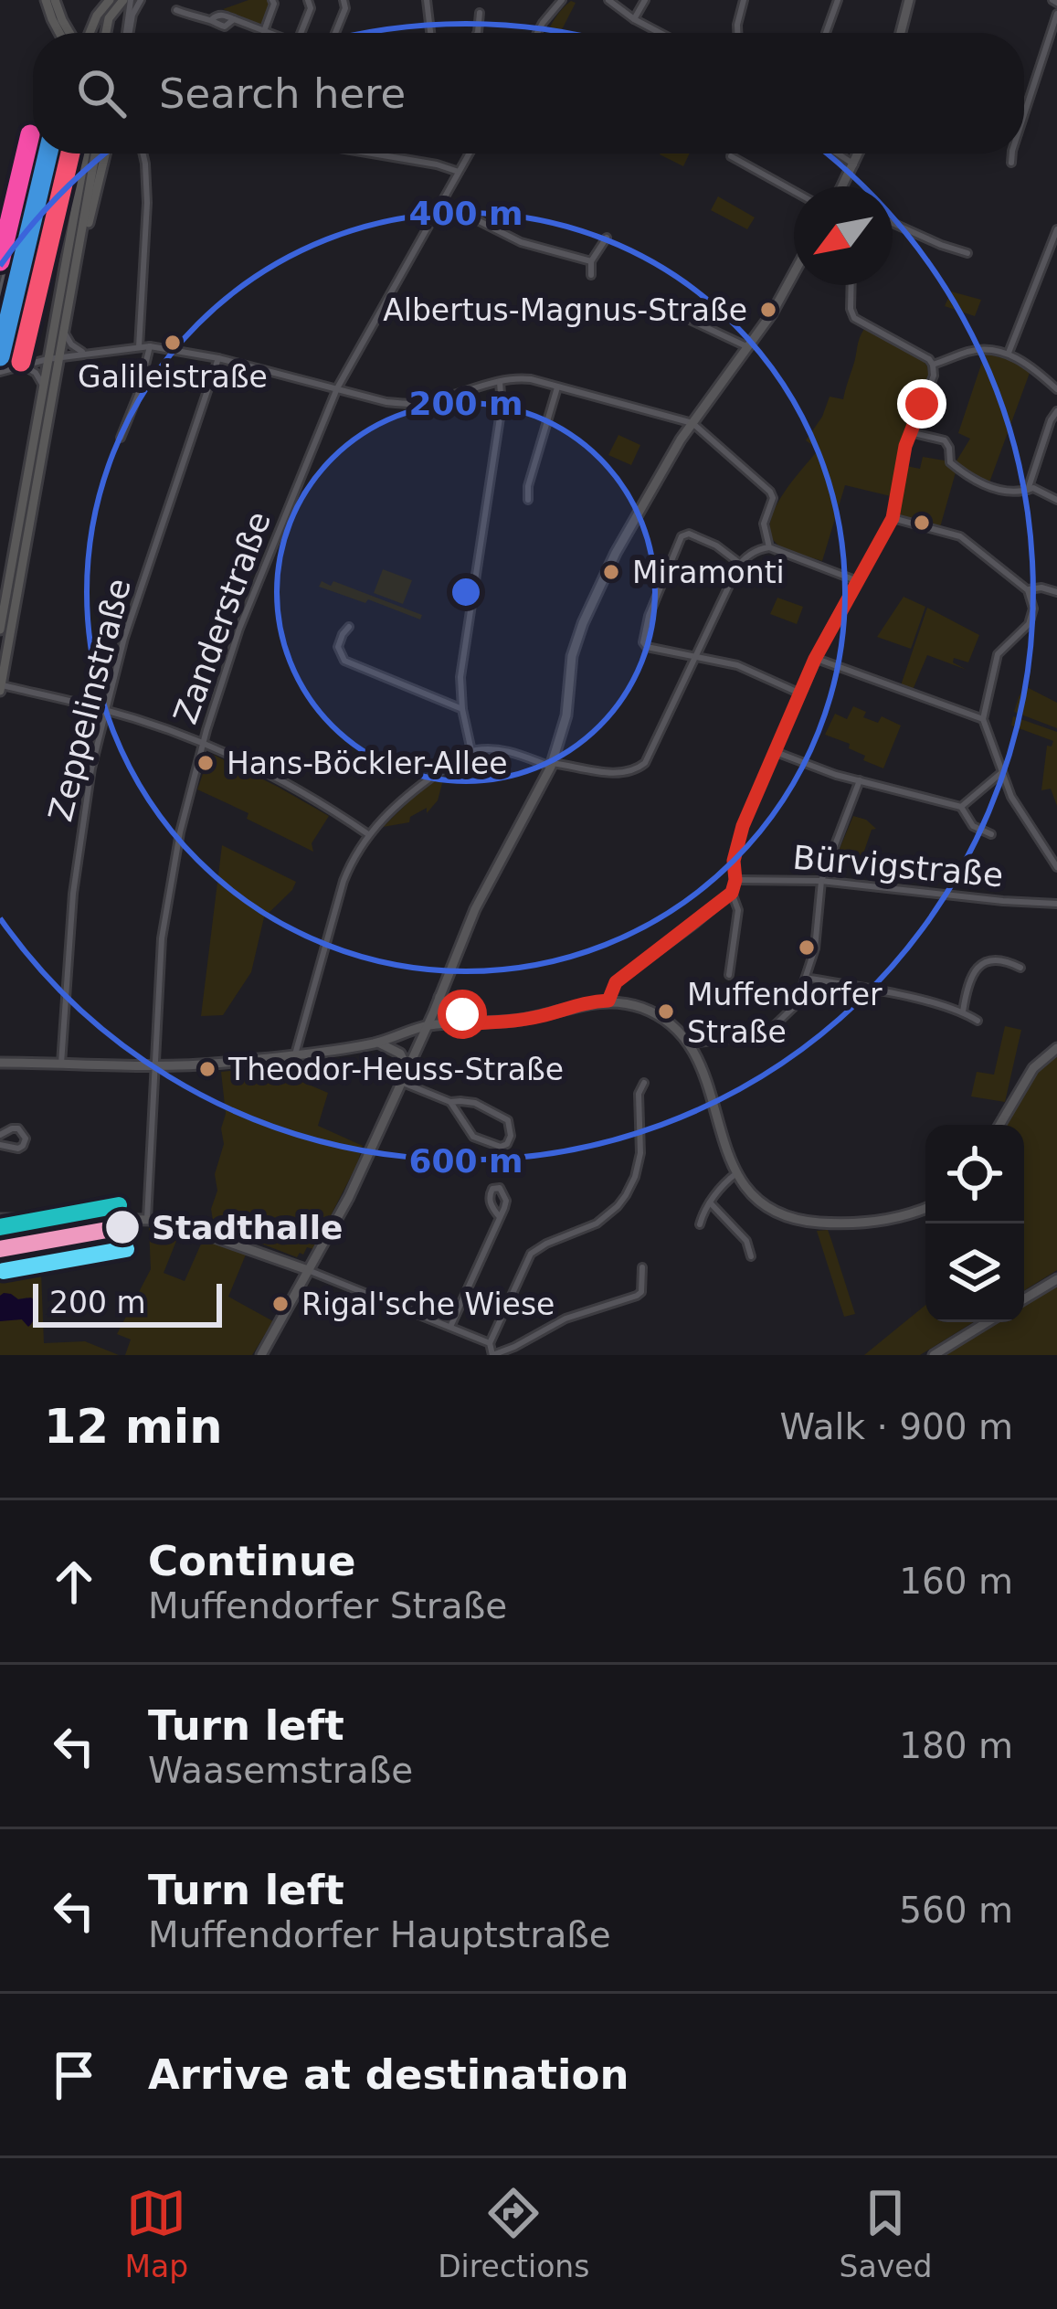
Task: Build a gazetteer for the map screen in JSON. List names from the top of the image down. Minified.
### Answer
{"streets":{"street":["Zanderstraße","Zeppelinstraße","Bürvigstraße"]},"places":["Albertus-Magnus-Straße","Galileistraße","Miramonti","Hans-Böckler-Allee","Muffendorfer Straße","Theodor-Heuss-Straße","Stadthalle","Rigal'sche Wiese"],"scale_bar":"200 m","north":"bottom left","page":{"search":"Search here","scale":"200 m","heading":["12 min","Walk · 900 m"],"list":[["Continue","Muffendorfer Straße","160 m"],["Turn left","Waasemstraße","180 m"],["Turn left","Muffendorfer Hauptstraße","560 m"],"Arrive at destination"],"nav":["Map","Directions","Saved"]},"rings":["400 m","200 m","600 m"]}
